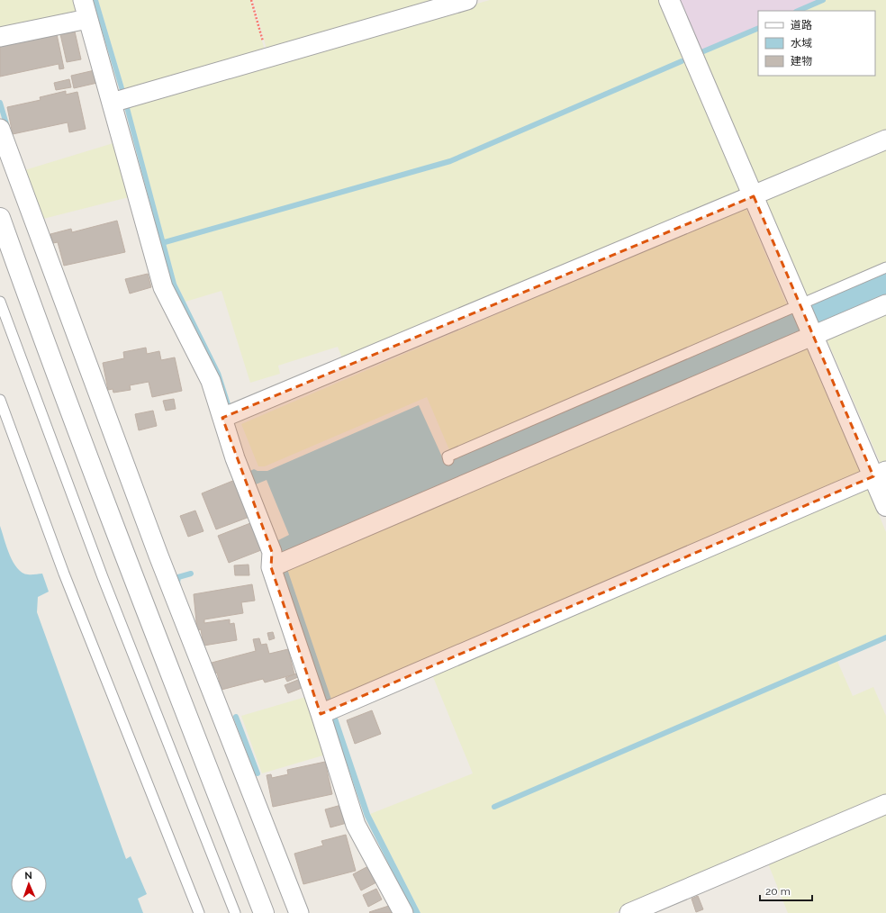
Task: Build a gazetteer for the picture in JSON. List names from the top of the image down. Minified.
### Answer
{"legend":["道路","水域","建物"],"scale_bar":"20 m","north":"top"}
